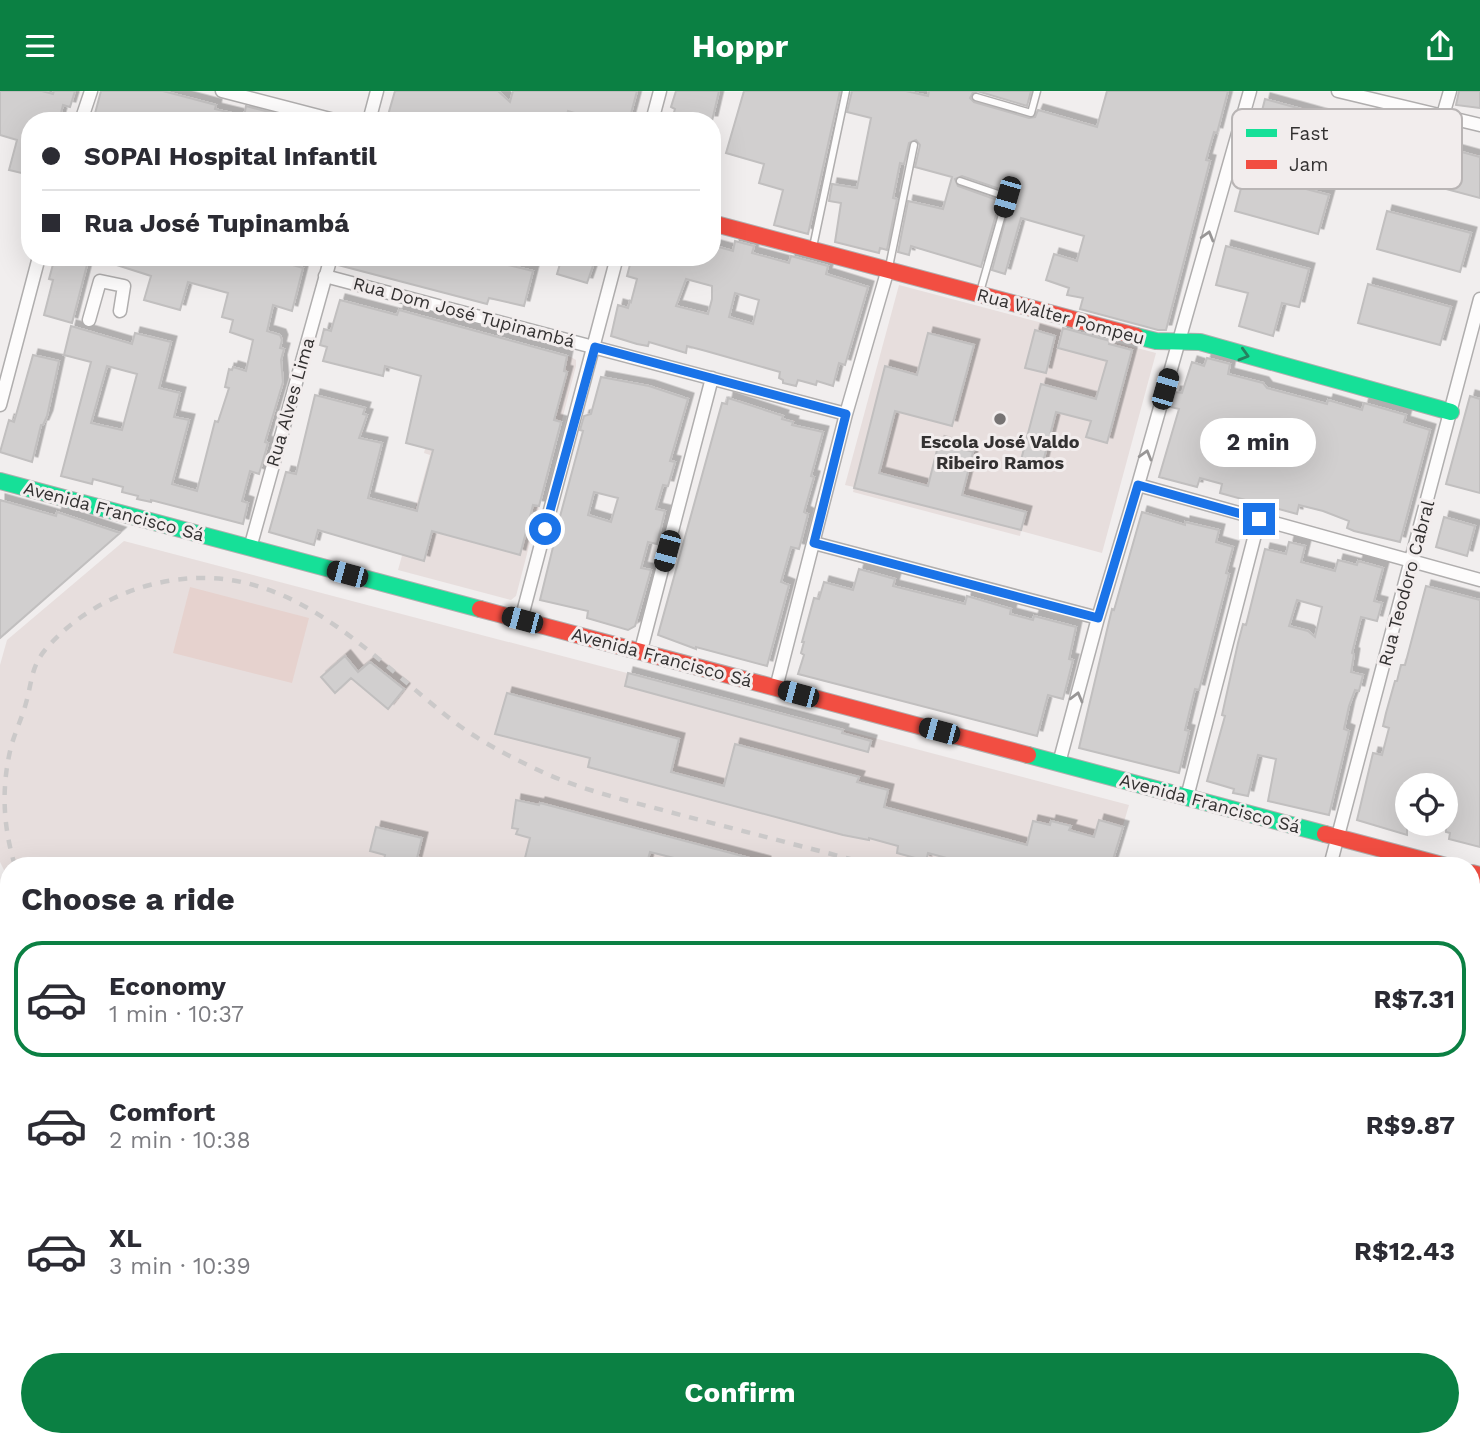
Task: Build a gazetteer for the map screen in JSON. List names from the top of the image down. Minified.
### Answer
{"streets":{"main road":["Rua Walter Pompeu","Avenida Francisco Sá"],"street":["Rua Dom José Tupinambá","Rua Alves Lima","Rua Teodoro Cabral"]},"crossings":[["Rua Dom José Tupinambá","Rua Alves Lima"],["Rua Walter Pompeu","Rua Teodoro Cabral"],["Rua Alves Lima","Avenida Francisco Sá"],["Avenida Francisco Sá","Rua Teodoro Cabral"]],"one_way":["Rua Walter Pompeu"],"places":["Escola José Valdo Ribeiro Ramos"],"legend":["Fast","Jam"],"page":{"header":"Hoppr","banner":["SOPAI Hospital Infantil","Rua José Tupinambá"],"bubble":"2 min","heading":"Choose a ride","list":[{"name":"Economy","note":"1 min · 10:37","value":"R$7.31"},{"name":"Comfort","note":"2 min · 10:38","value":"R$9.87"},{"name":"XL","note":"3 min · 10:39","value":"R$12.43"}],"buttons":"Confirm"}}
